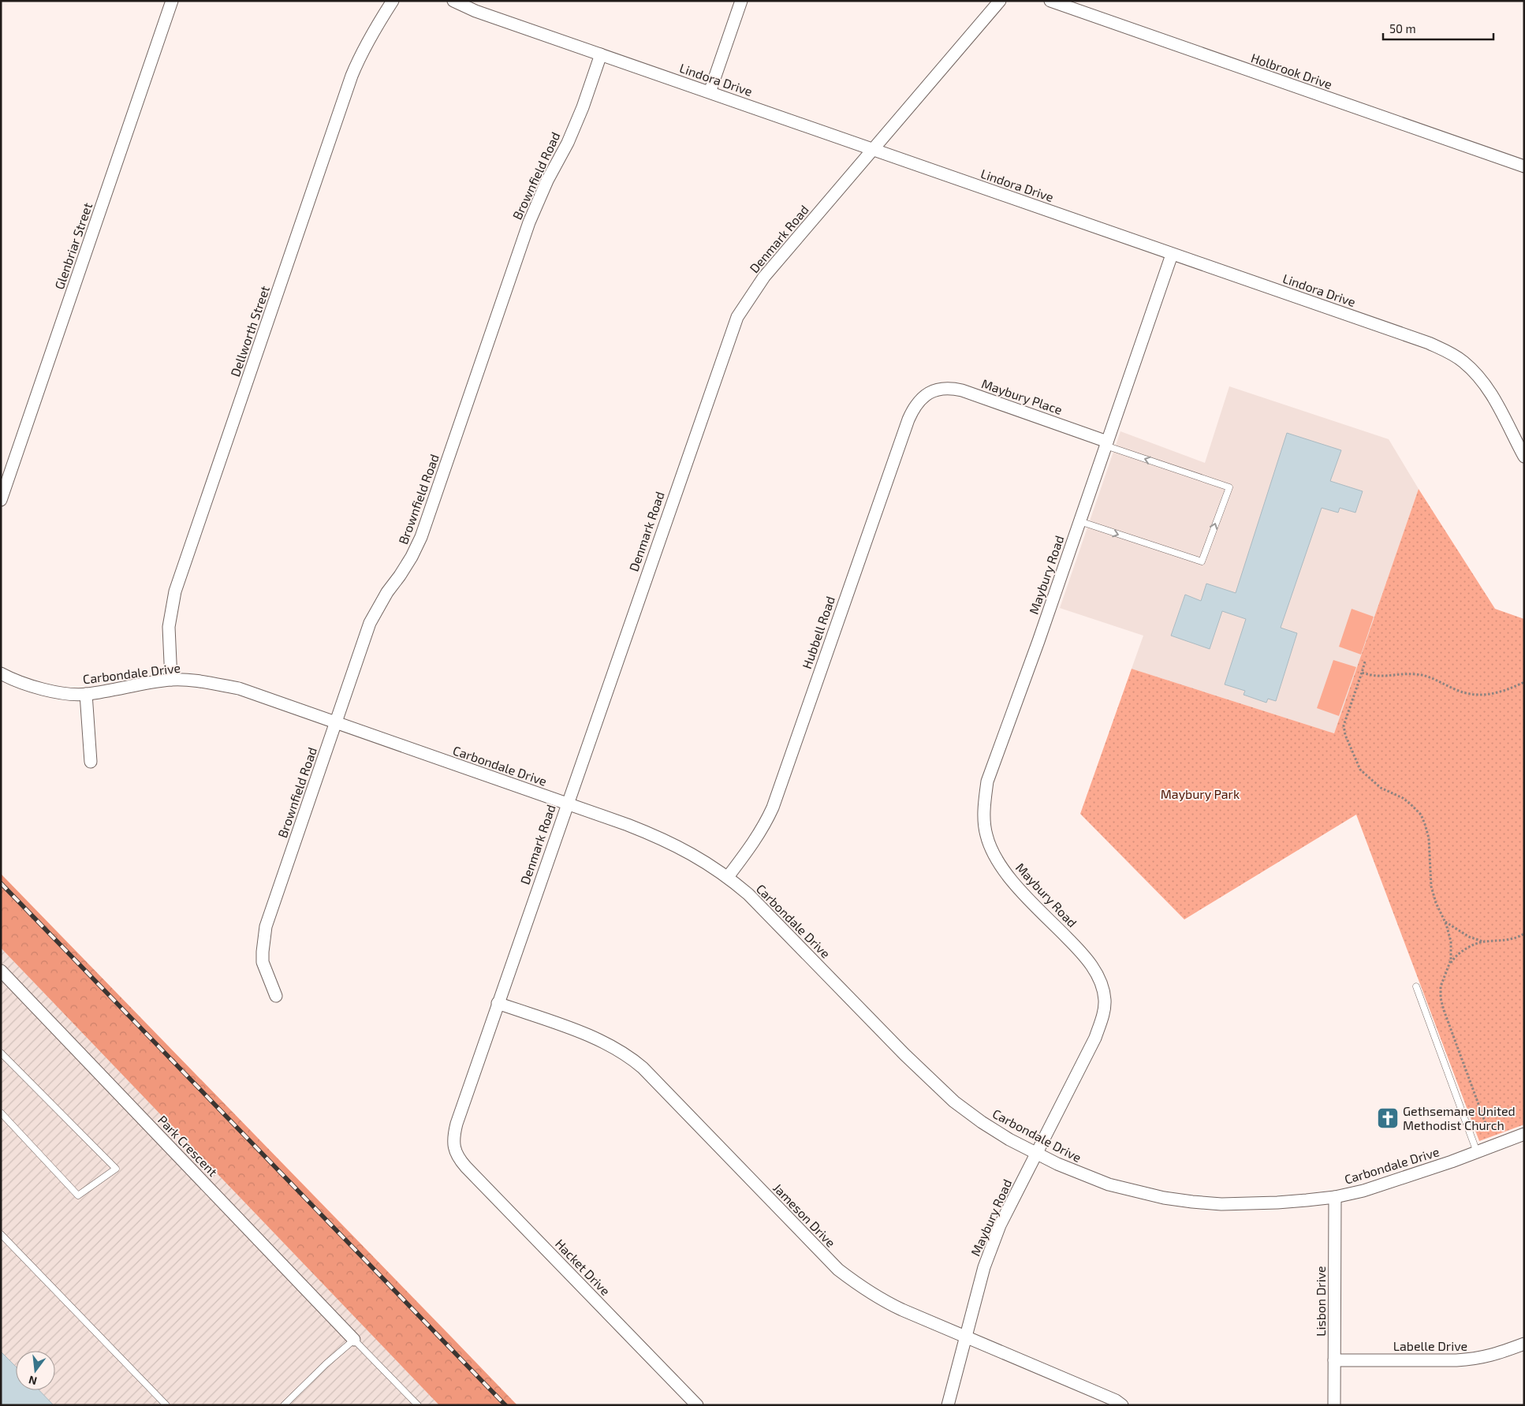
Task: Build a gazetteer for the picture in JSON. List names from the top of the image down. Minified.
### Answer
{"streets":{"street":["Holbrook Drive","Lindora Drive","Brownfield Road","Denmark Road","Glenbriar Street","Dellworth Street","Maybury Place","Maybury Road","Hubbell Road","Carbondale Drive","Park Crescent","Jameson Drive","Hacket Drive","Lisbon Drive","Labelle Drive"]},"crossings":[["Lindora Drive","Brownfield Road"],["Lindora Drive","Denmark Road"],["Lindora Drive","Maybury Road"],["Brownfield Road","Carbondale Drive"],["Denmark Road","Carbondale Drive"],["Denmark Road","Jameson Drive"],["Denmark Road","Hacket Drive"],["Dellworth Street","Carbondale Drive"],["Maybury Place","Maybury Road"],["Maybury Place","Hubbell Road"],["Maybury Road","Carbondale Drive"],["Maybury Road","Jameson Drive"],["Hubbell Road","Carbondale Drive"],["Carbondale Drive","Lisbon Drive"],["Lisbon Drive","Labelle Drive"]],"parks":["Maybury Park"],"places":{"church":["Gethsemane United Methodist Church"]},"scale_bar":"50 m","north":"bottom"}
